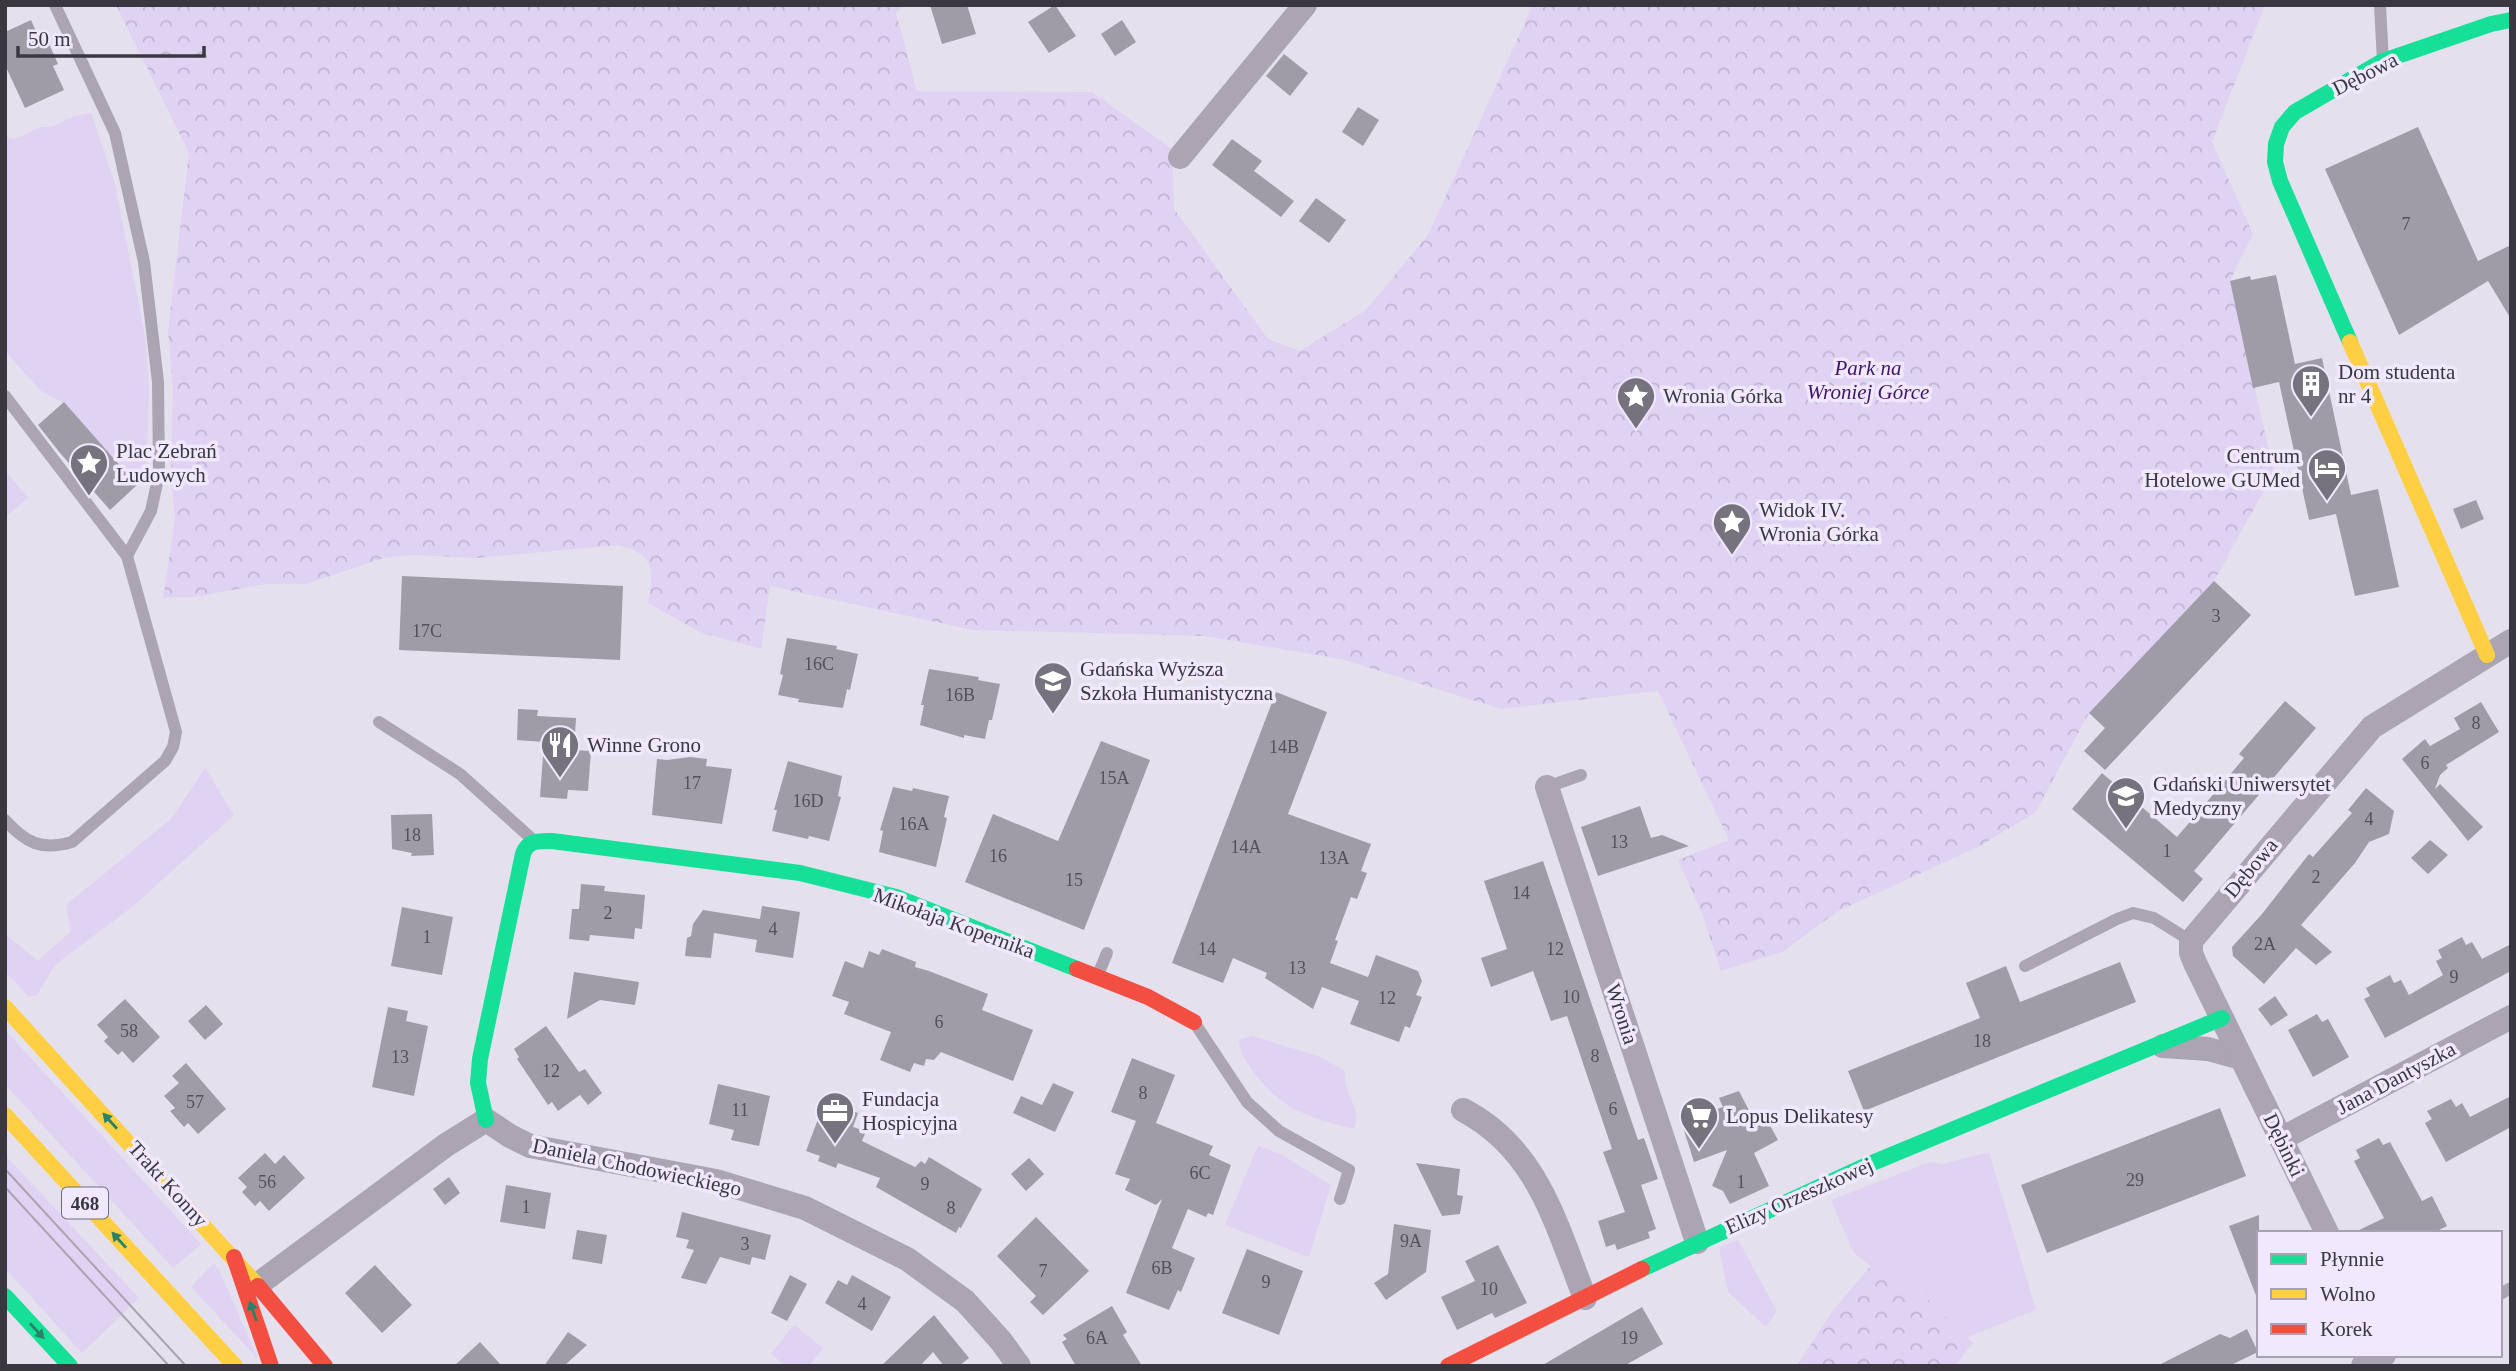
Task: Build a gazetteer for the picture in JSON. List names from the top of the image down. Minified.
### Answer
{"streets":{"street":["Dębowa","Mikołaja Kopernika","Wronia","Jana Dantyszka","Dębinki","Daniela Chodowieckiego","Trakt Konny","Elizy Orzeszkowej","468"]},"crossings":[["Wronia","Elizy Orzeszkowej"],["Jana Dantyszka","Dębinki"],["Dębinki","Elizy Orzeszkowej"]],"parks":["Park na Wroniej Górce"],"places":{"building":["Dom studenta nr 4"],"place":["Wronia Górka","Plac Zebrań Ludowych","Widok IV. Wronia Górka"],"hotel":["Centrum Hotelowe GUMed"],"school or university":["Gdańska Wyższa Szkoła Humanistyczna","Gdański Uniwersytet Medyczny"],"restaurant":["Winne Grono"],"office":["Fundacja Hospicyjna"],"supermarket":["Lopus Delikatesy"]},"house_numbers":["7","3","17C","16C","16B","8","14B","6","15A","17","16D","4","16A","18","13","14A","1","16","13A","2","15","14","2","4","1","2A","14","12","13","9","10","12","6","58","18","8","13","12","8","57","6","11","6C","29","56","1","9","1","8","9A","3","6B","7","9","10","4","6A","19"],"legend":["Płynnie","Wolno","Korek"],"scale_bar":"50 m"}
